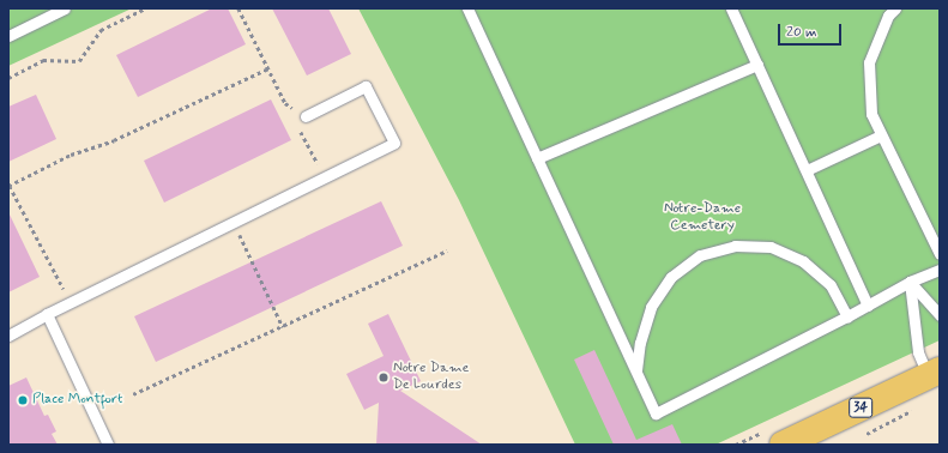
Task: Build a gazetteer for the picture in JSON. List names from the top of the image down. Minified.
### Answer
{"streets":{"main road":["34"]},"parks":["Notre-Dame Cemetery"],"places":["Notre Dame De Lourdes","Place Montfort"],"scale_bar":"20 m"}
